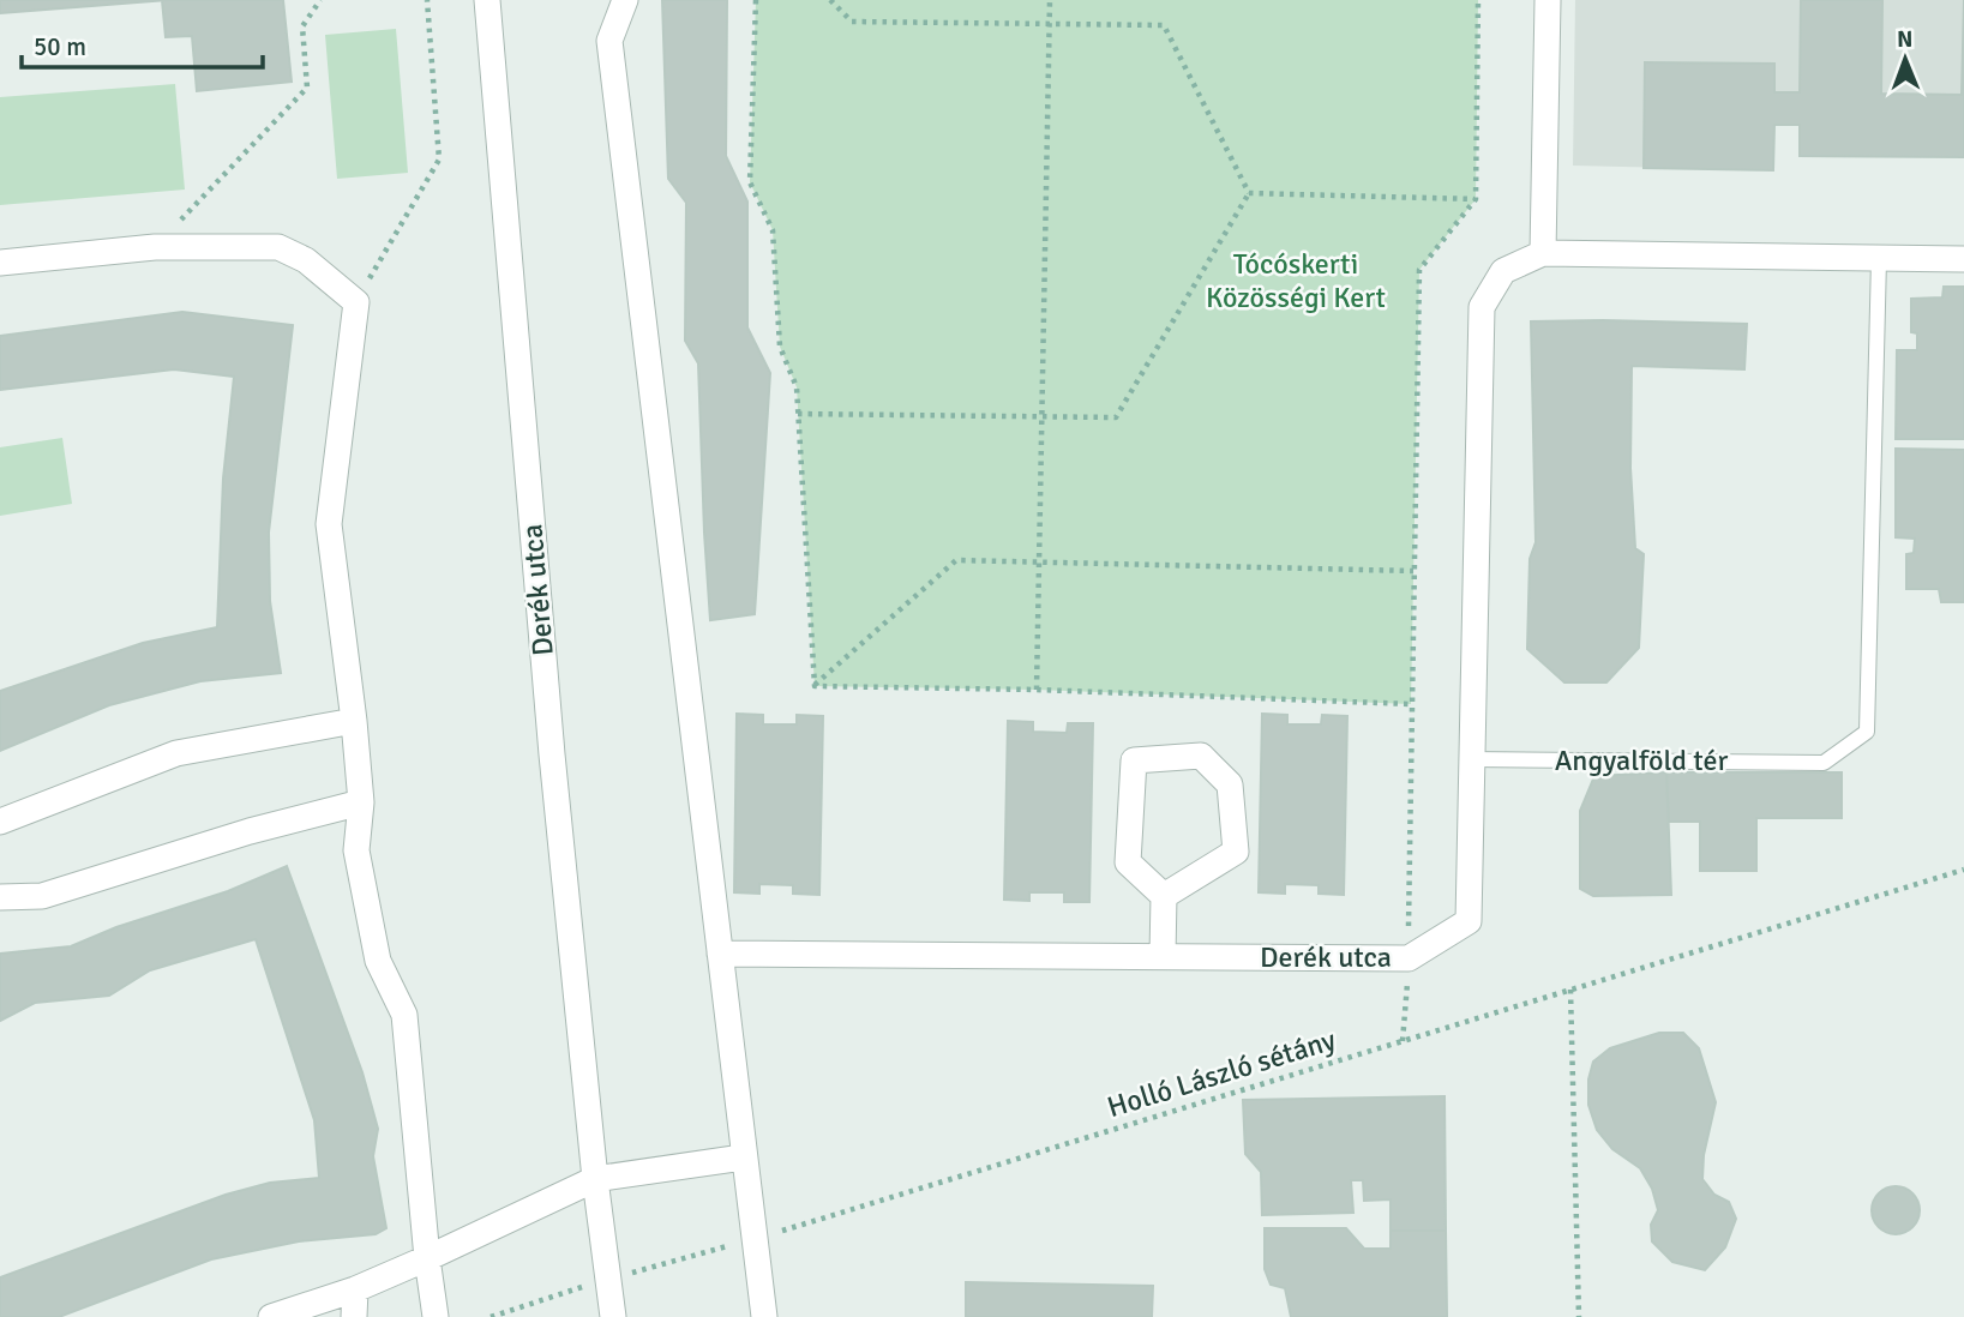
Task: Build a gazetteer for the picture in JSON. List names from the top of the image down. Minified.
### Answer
{"streets":{"street":["Derék utca"],"lane":["Angyalföld tér"],"path":["Holló László sétány"]},"crossings":[["Derék utca","Angyalföld tér"],["Derék utca","Holló László sétány"]],"parks":["Tócóskerti Közösségi Kert"],"scale_bar":"50 m","north":"top"}
